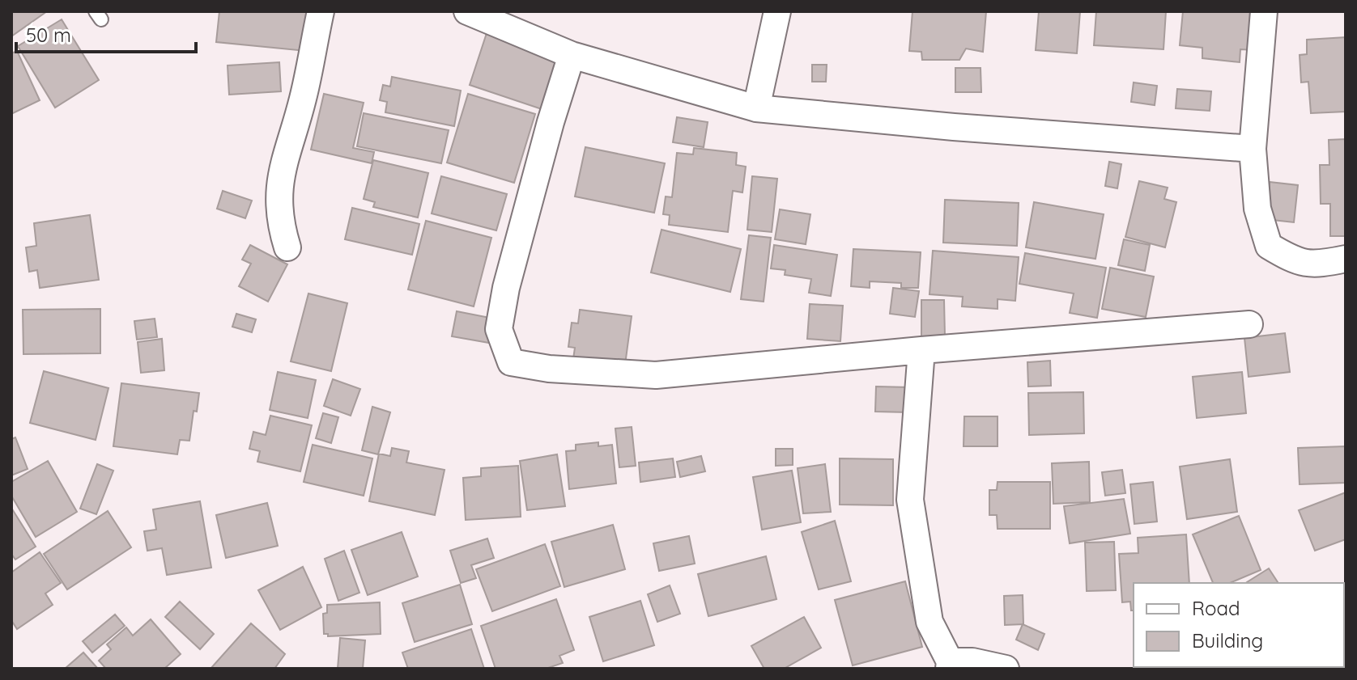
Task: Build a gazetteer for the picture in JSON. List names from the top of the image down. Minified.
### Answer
{"legend":["Road","Building"],"scale_bar":"50 m"}
